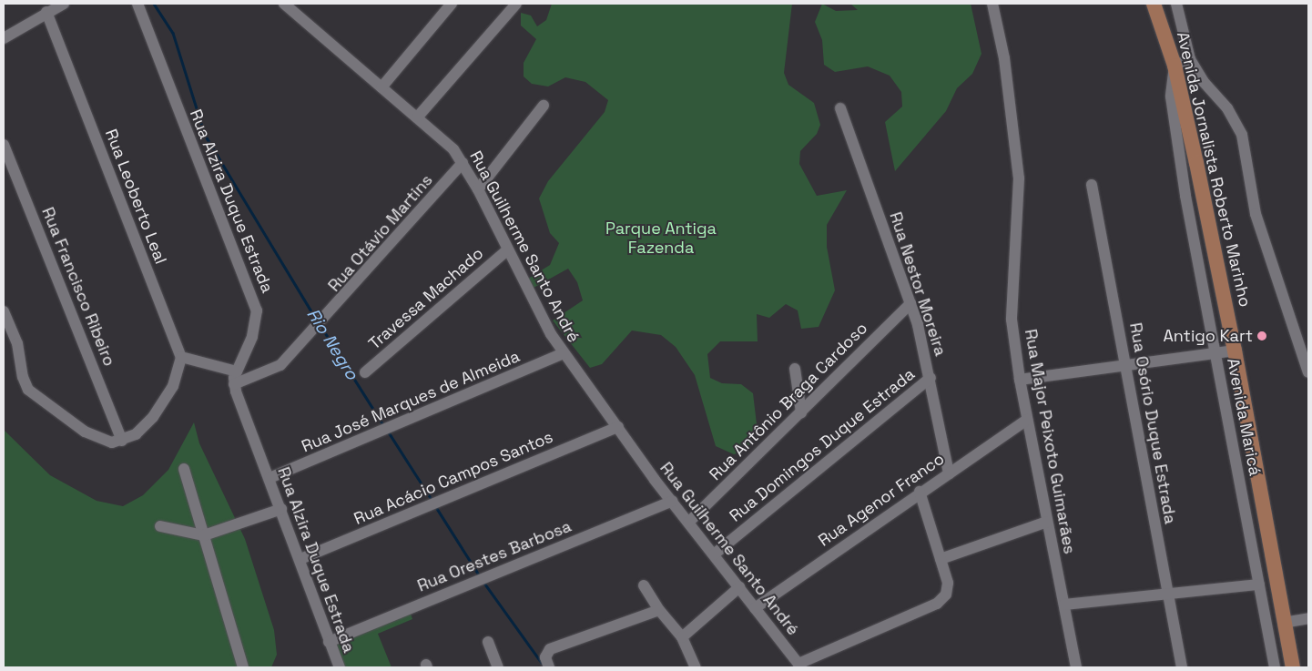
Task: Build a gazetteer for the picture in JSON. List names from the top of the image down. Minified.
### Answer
{"streets":{"main road":["Avenida Jornalista Roberto Marinho"],"street":["Rua Leoberto Leal","Rua Alzira Duque Estrada","Rua Otávio Martins","Rua Guilherme Santo André","Rua Nestor Moreira","Rua Francisco Ribeiro","Travessa Machado","Rua José Marques de Almeida","Rua Antônio Braga Cardoso","Avenida Maricá","Rua Osório Duque Estrada","Rua Major Peixoto Guimarães","Rua Domingos Duque Estrada","Rua Acácio Campos Santos","Rua Agenor Franco","Rua Orestes Barbosa"]},"crossings":[["Avenida Jornalista Roberto Marinho","Avenida Maricá"],["Rua Alzira Duque Estrada","Rua Otávio Martins"],["Rua Alzira Duque Estrada","Rua José Marques de Almeida"],["Rua Alzira Duque Estrada","Rua Acácio Campos Santos"],["Rua Alzira Duque Estrada","Rua Orestes Barbosa"],["Rua Otávio Martins","Rua Guilherme Santo André"],["Rua Guilherme Santo André","Travessa Machado"],["Rua Guilherme Santo André","Rua José Marques de Almeida"],["Rua Guilherme Santo André","Rua Antônio Braga Cardoso"],["Rua Guilherme Santo André","Rua Domingos Duque Estrada"],["Rua Guilherme Santo André","Rua Acácio Campos Santos"],["Rua Guilherme Santo André","Rua Agenor Franco"],["Rua Guilherme Santo André","Rua Orestes Barbosa"],["Rua Nestor Moreira","Rua Antônio Braga Cardoso"],["Rua Nestor Moreira","Rua Domingos Duque Estrada"],["Rua Nestor Moreira","Rua Agenor Franco"],["Rua Major Peixoto Guimarães","Rua Agenor Franco"]],"water":["Rio Negro"],"parks":["Parque Antiga Fazenda"],"places":["Antigo Kart"]}
